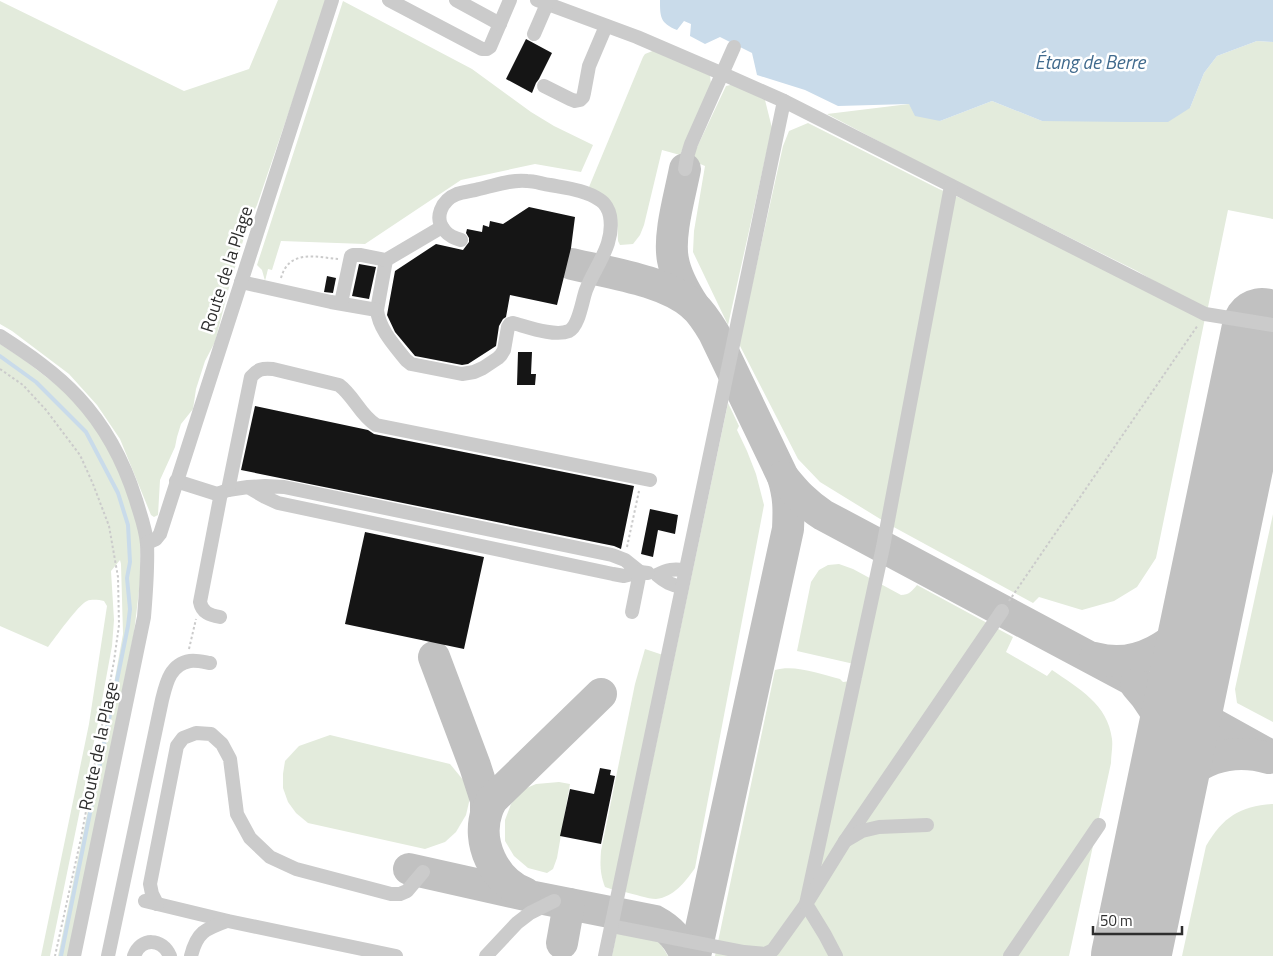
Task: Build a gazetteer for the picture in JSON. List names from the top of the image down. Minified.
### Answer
{"streets":{"street":["Route de la Plage"]},"water":["Étang de Berre"],"scale_bar":"50 m"}
